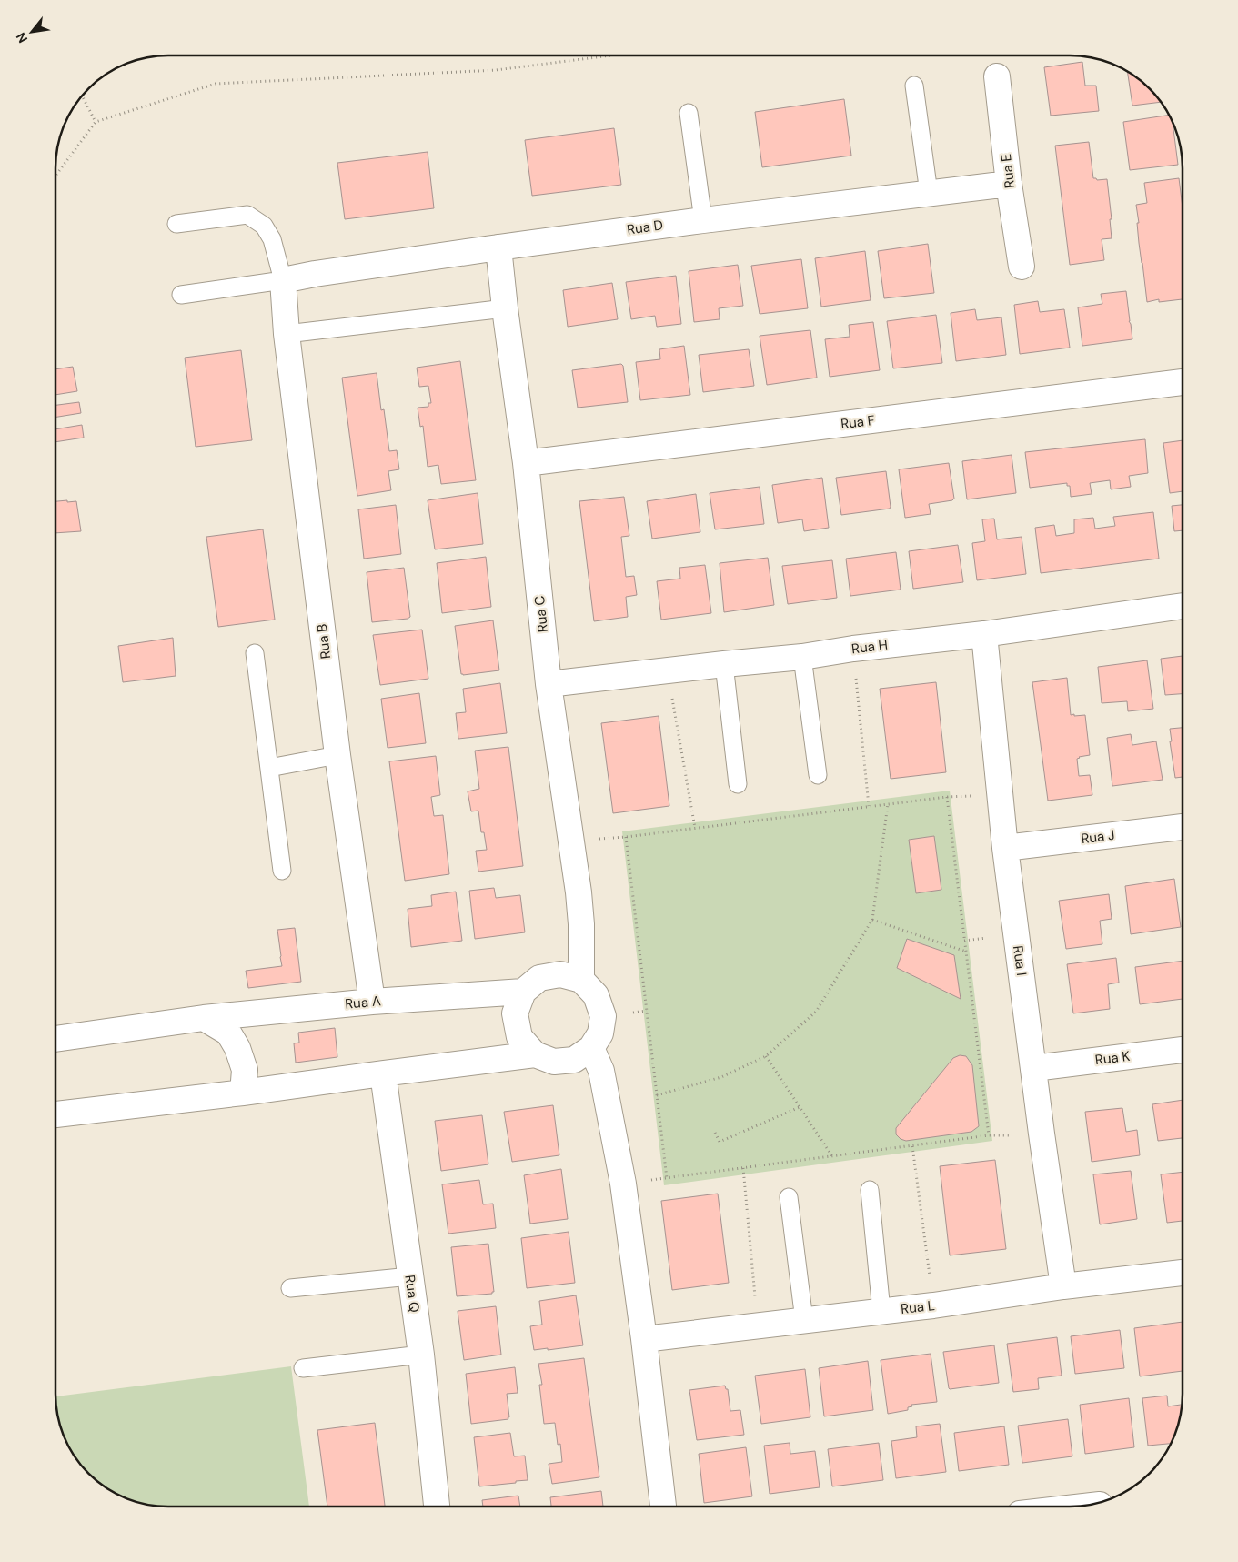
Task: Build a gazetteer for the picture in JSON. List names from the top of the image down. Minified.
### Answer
{"streets":{"street":["Rua E","Rua D","Rua F","Rua C","Rua B","Rua H","Rua J","Rua I","Rua A","Rua K","Rua Q","Rua L"]},"crossings":[["Rua E","Rua D"],["Rua D","Rua C"],["Rua D","Rua B"],["Rua F","Rua C"],["Rua C","Rua H"],["Rua C","Rua A"],["Rua B","Rua A"],["Rua H","Rua I"],["Rua J","Rua I"],["Rua I","Rua K"],["Rua I","Rua L"]],"north":"bottom left"}
